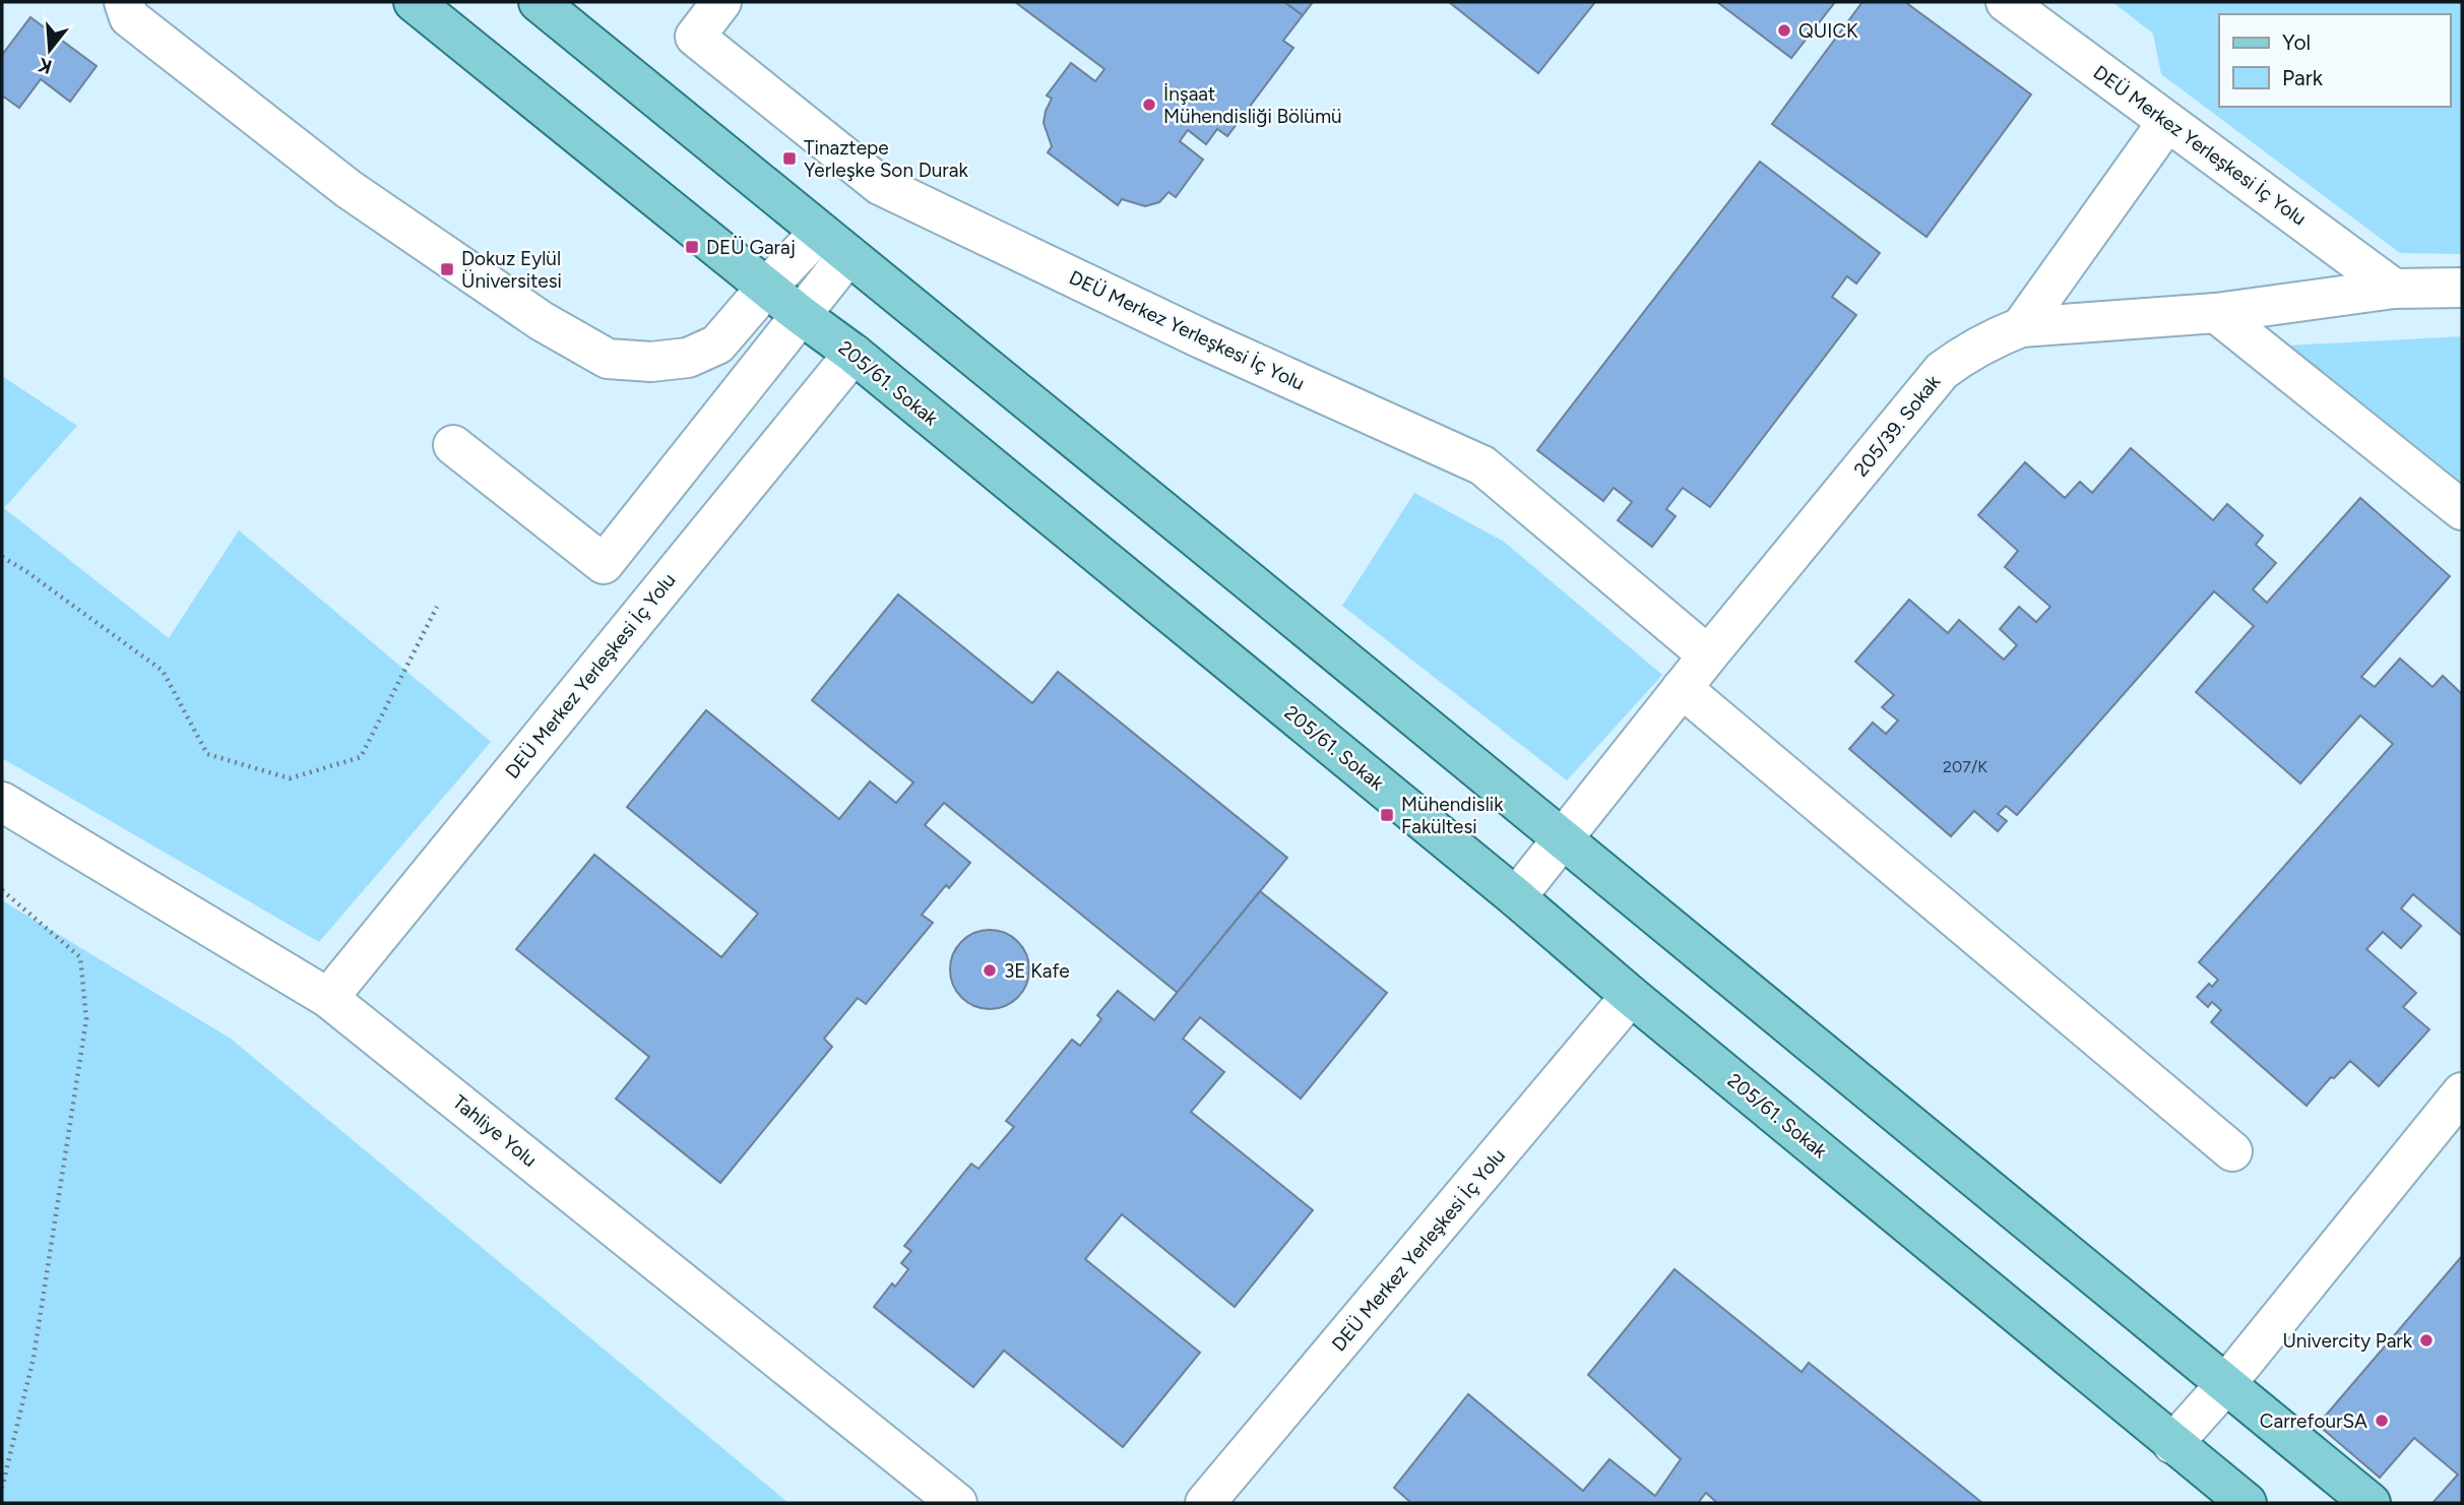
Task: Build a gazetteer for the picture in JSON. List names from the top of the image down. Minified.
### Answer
{"streets":{"main road":["205/61. Sokak"],"street":["DEÜ Merkez Yerleşkesi İç Yolu","205/39. Sokak","Tahliye Yolu"]},"crossings":[["DEÜ Merkez Yerleşkesi İç Yolu","205/61. Sokak"],["DEÜ Merkez Yerleşkesi İç Yolu","205/39. Sokak"],["DEÜ Merkez Yerleşkesi İç Yolu","Tahliye Yolu"],["205/61. Sokak","205/39. Sokak"]],"places":{"other":["QUICK","İnşaat Mühendisliği Bölümü","3E Kafe","Univercity Park","CarrefourSA"],"transit":["Tinaztepe Yerleşke Son Durak","DEÜ Garaj","Dokuz Eylül Üniversitesi","Mühendislik Fakültesi"]},"house_numbers":["207/K"],"legend":["Yol","Park"],"north":"bottom"}
